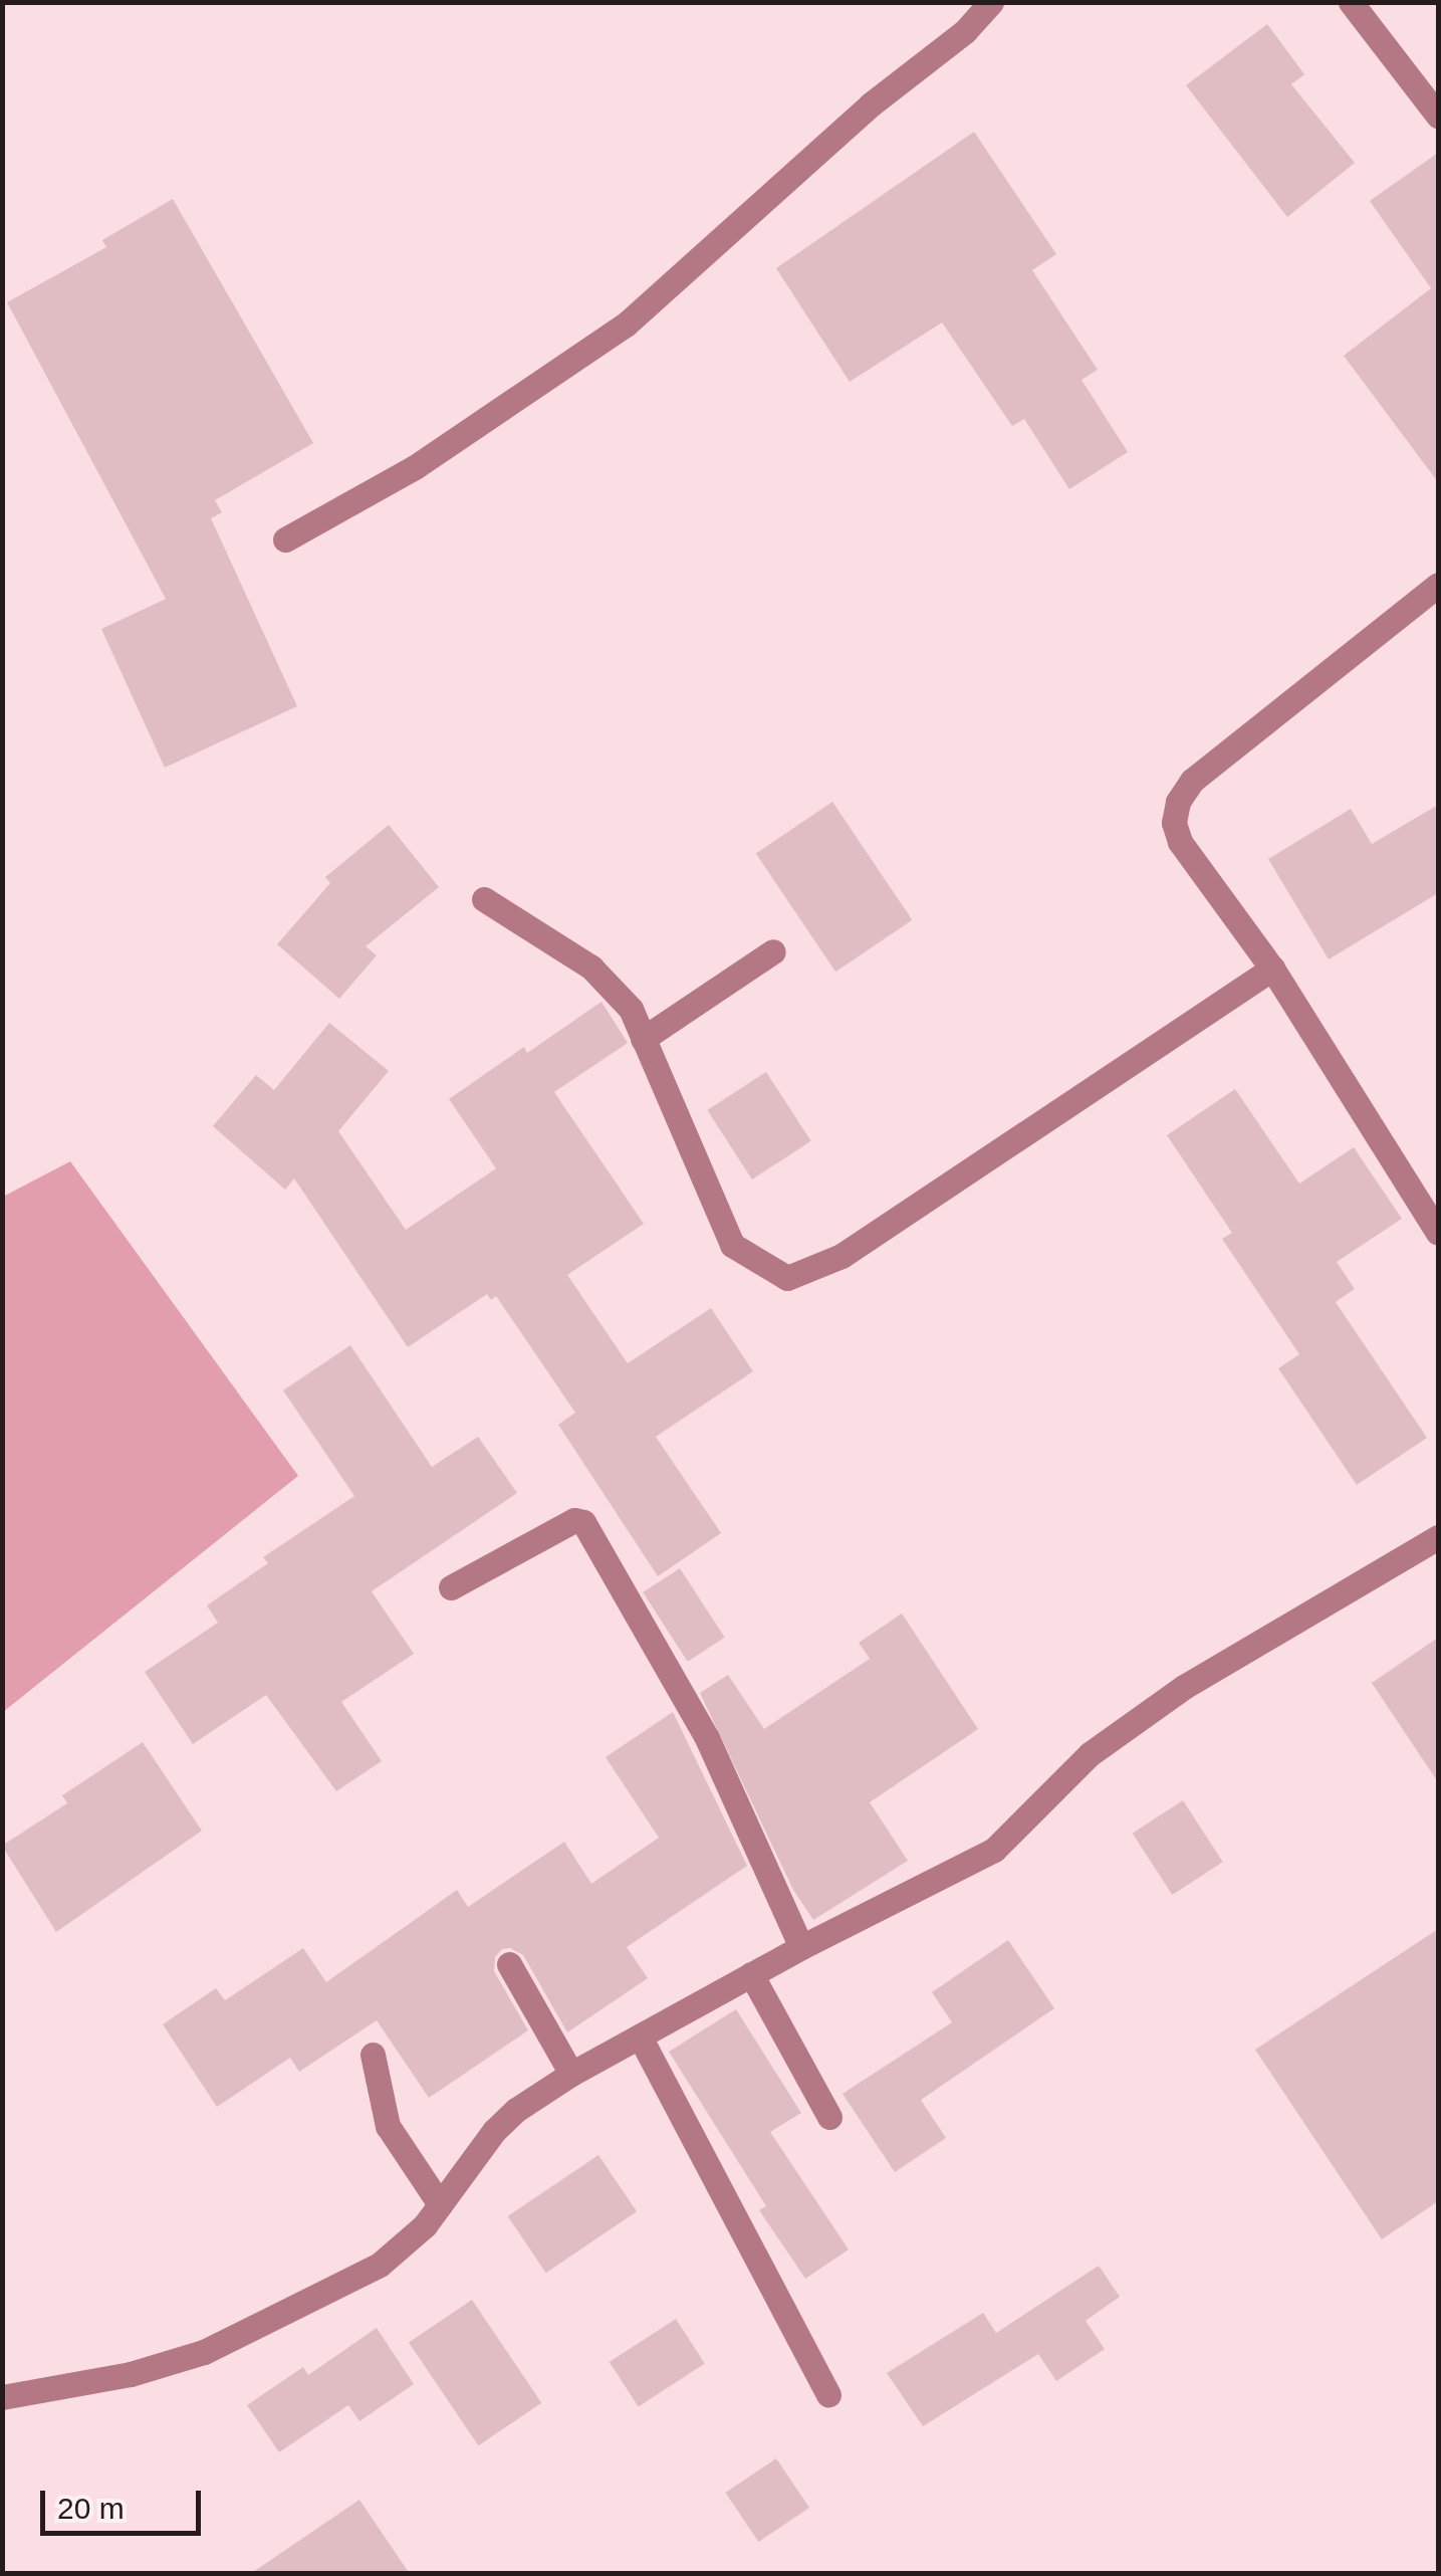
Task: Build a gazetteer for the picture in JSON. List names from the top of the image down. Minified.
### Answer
{"scale_bar":"20 m"}
